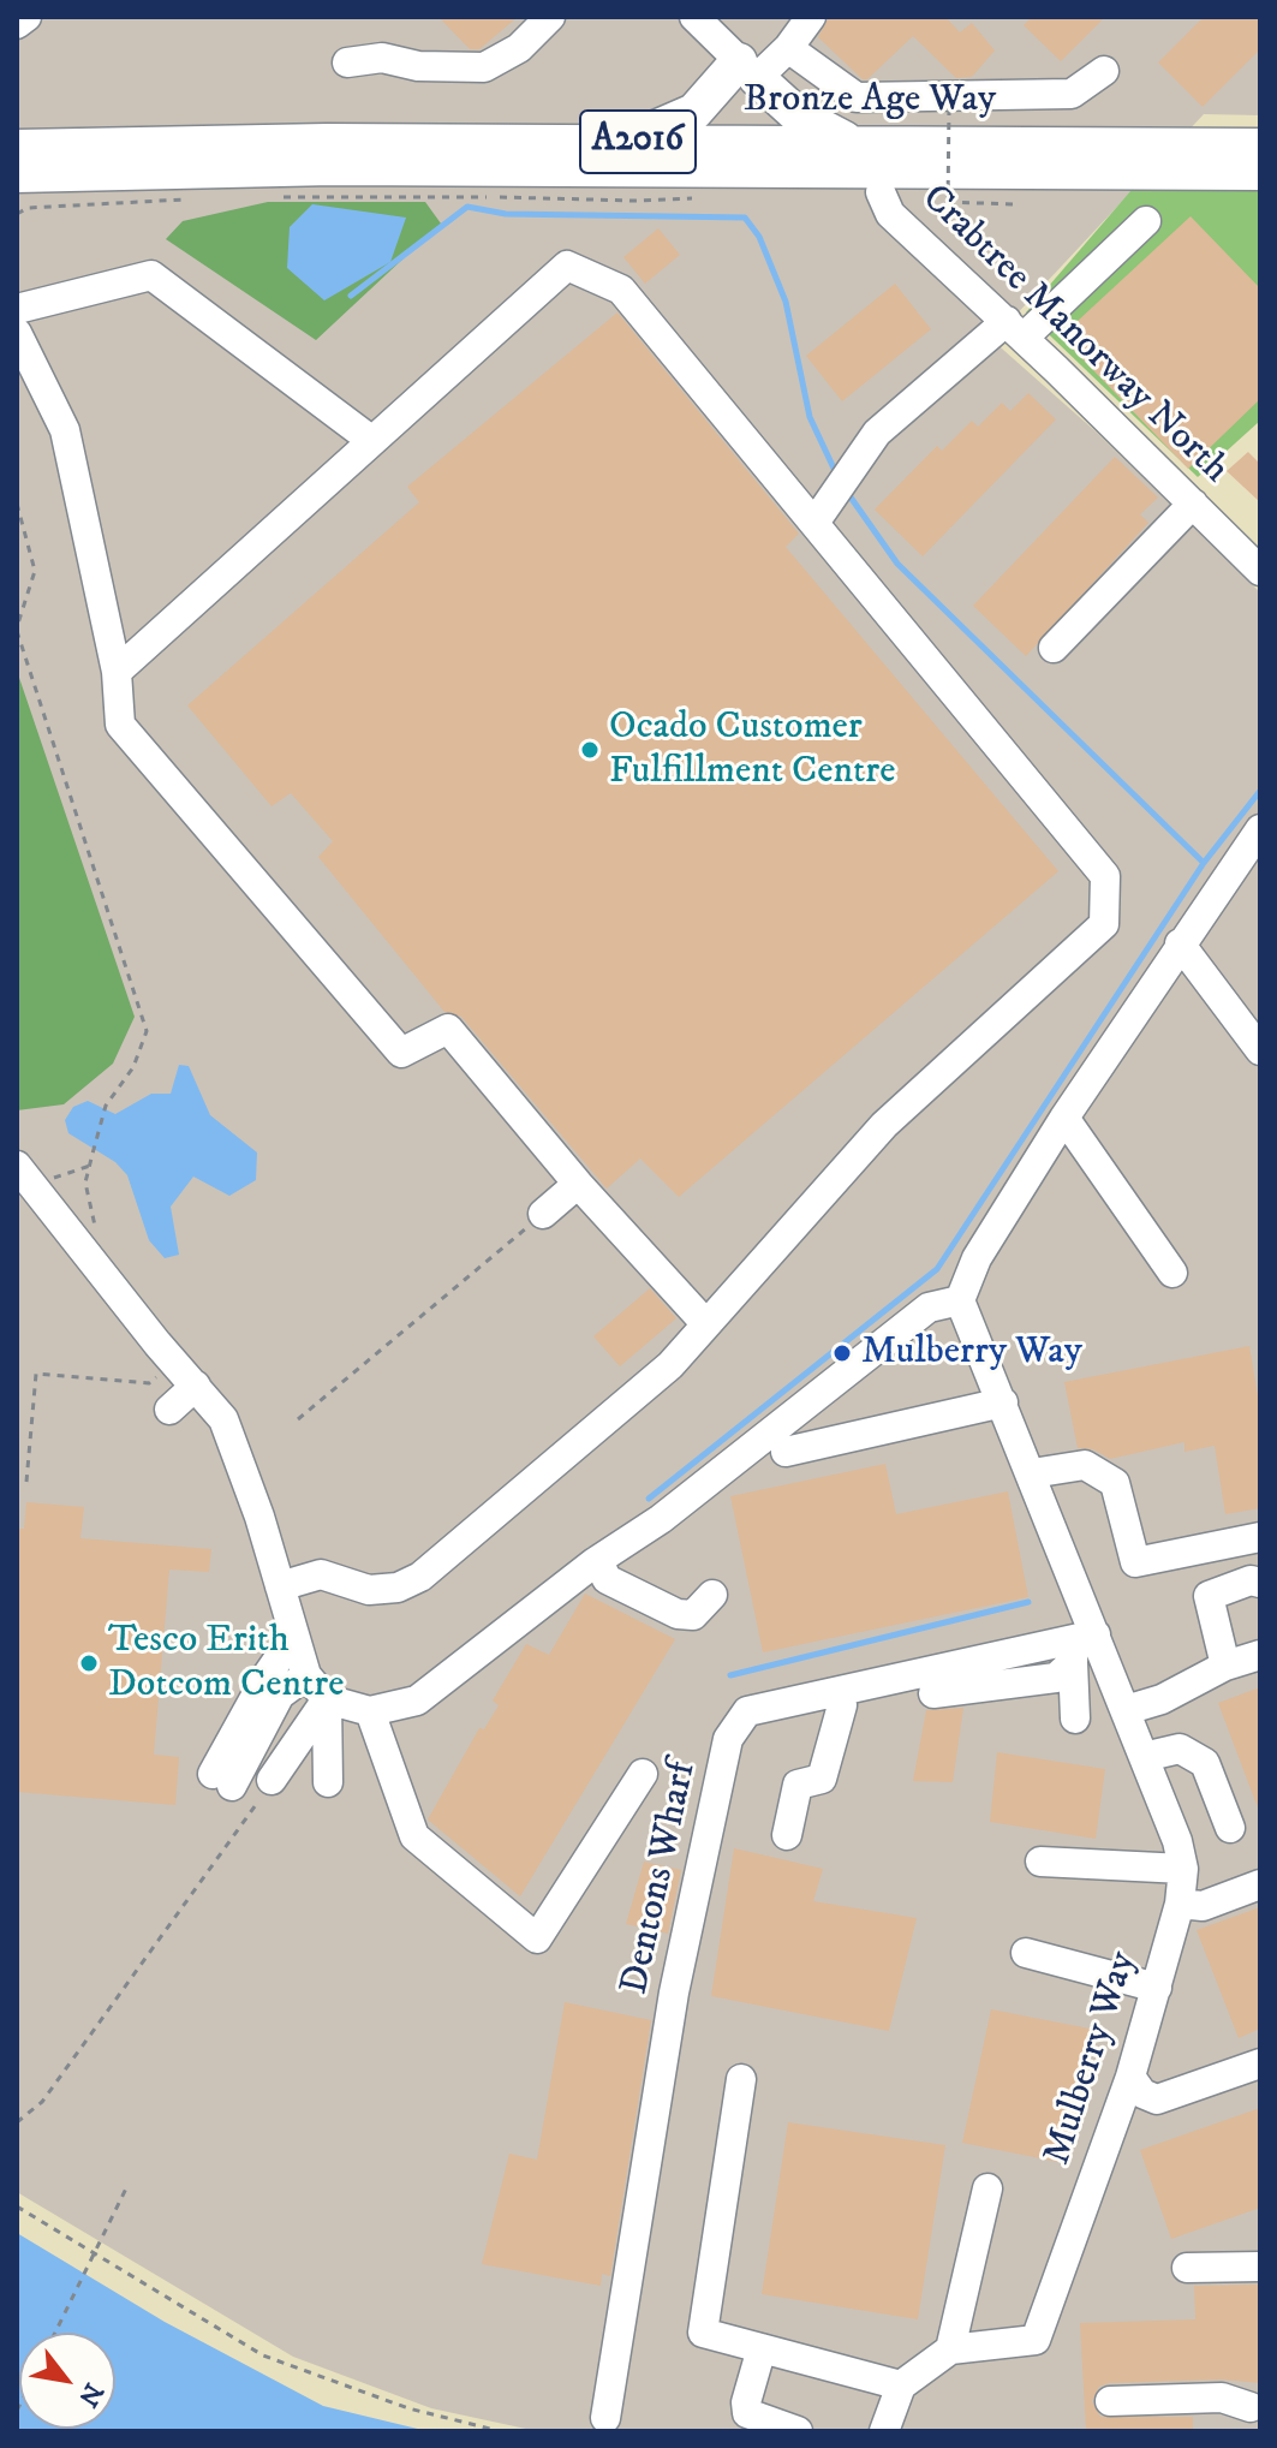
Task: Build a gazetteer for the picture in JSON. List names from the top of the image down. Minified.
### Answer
{"streets":{"main road":["Bronze Age Way","A2016"],"street":["Crabtree Manorway North","Dentons Wharf","Mulberry Way"]},"crossings":[["Dentons Wharf","Mulberry Way"]],"places":["Ocado Customer Fulfillment Centre","Mulberry Way","Tesco Erith Dotcom Centre"],"north":"bottom right"}
